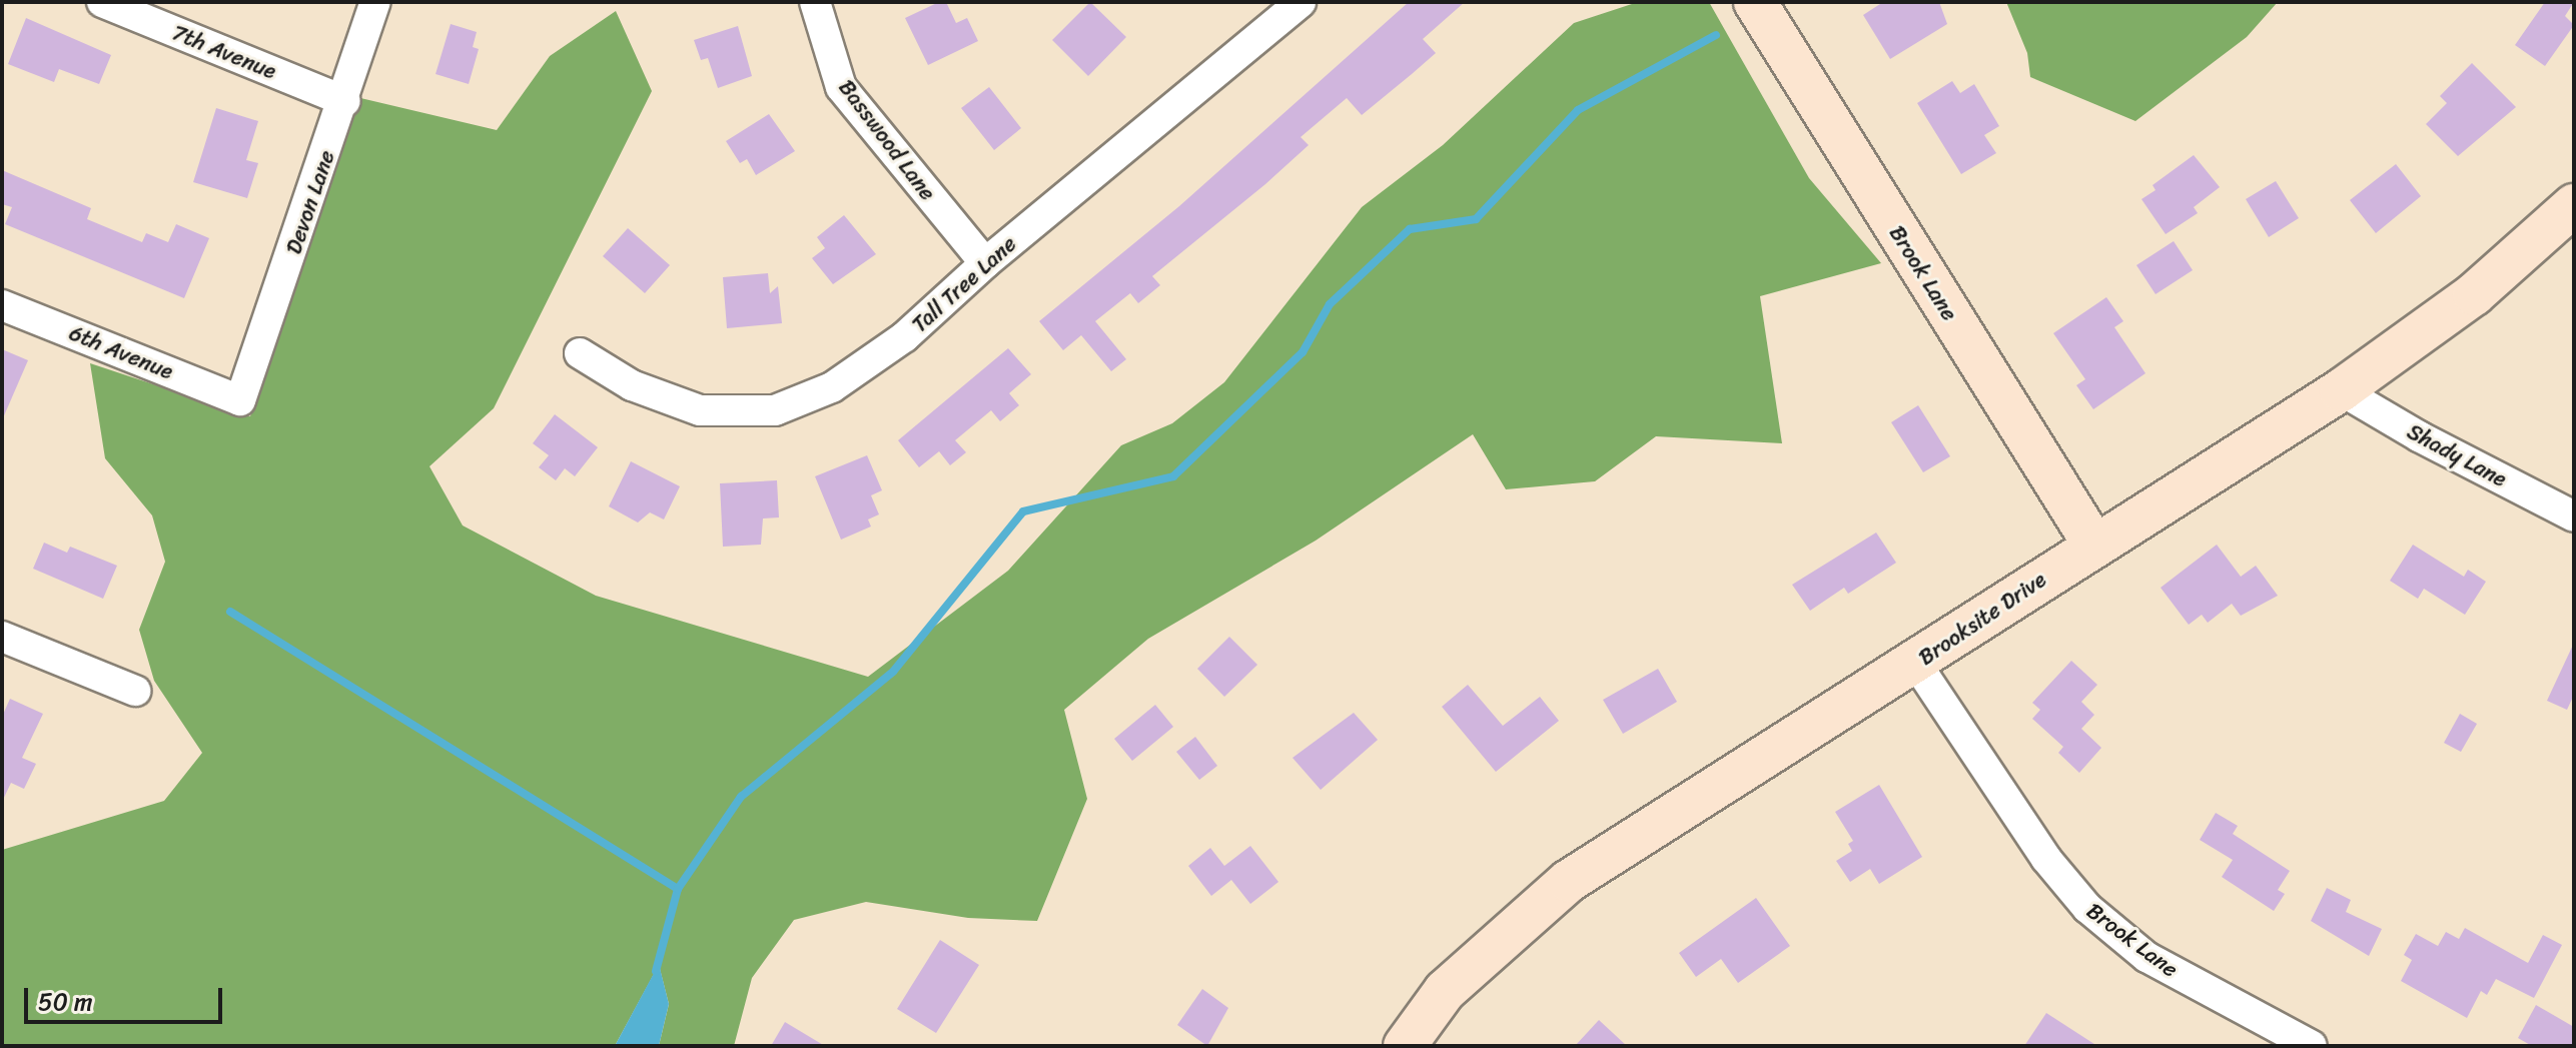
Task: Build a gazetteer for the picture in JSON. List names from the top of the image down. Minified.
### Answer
{"streets":{"street":["7th Avenue","Basswood Lane","Devon Lane","Brook Lane","Tall Tree Lane","6th Avenue","Shady Lane","Brooksite Drive"]},"crossings":[["7th Avenue","Devon Lane"],["Basswood Lane","Tall Tree Lane"],["Devon Lane","6th Avenue"],["Brook Lane","Brooksite Drive"],["Shady Lane","Brooksite Drive"]],"scale_bar":"50 m"}
